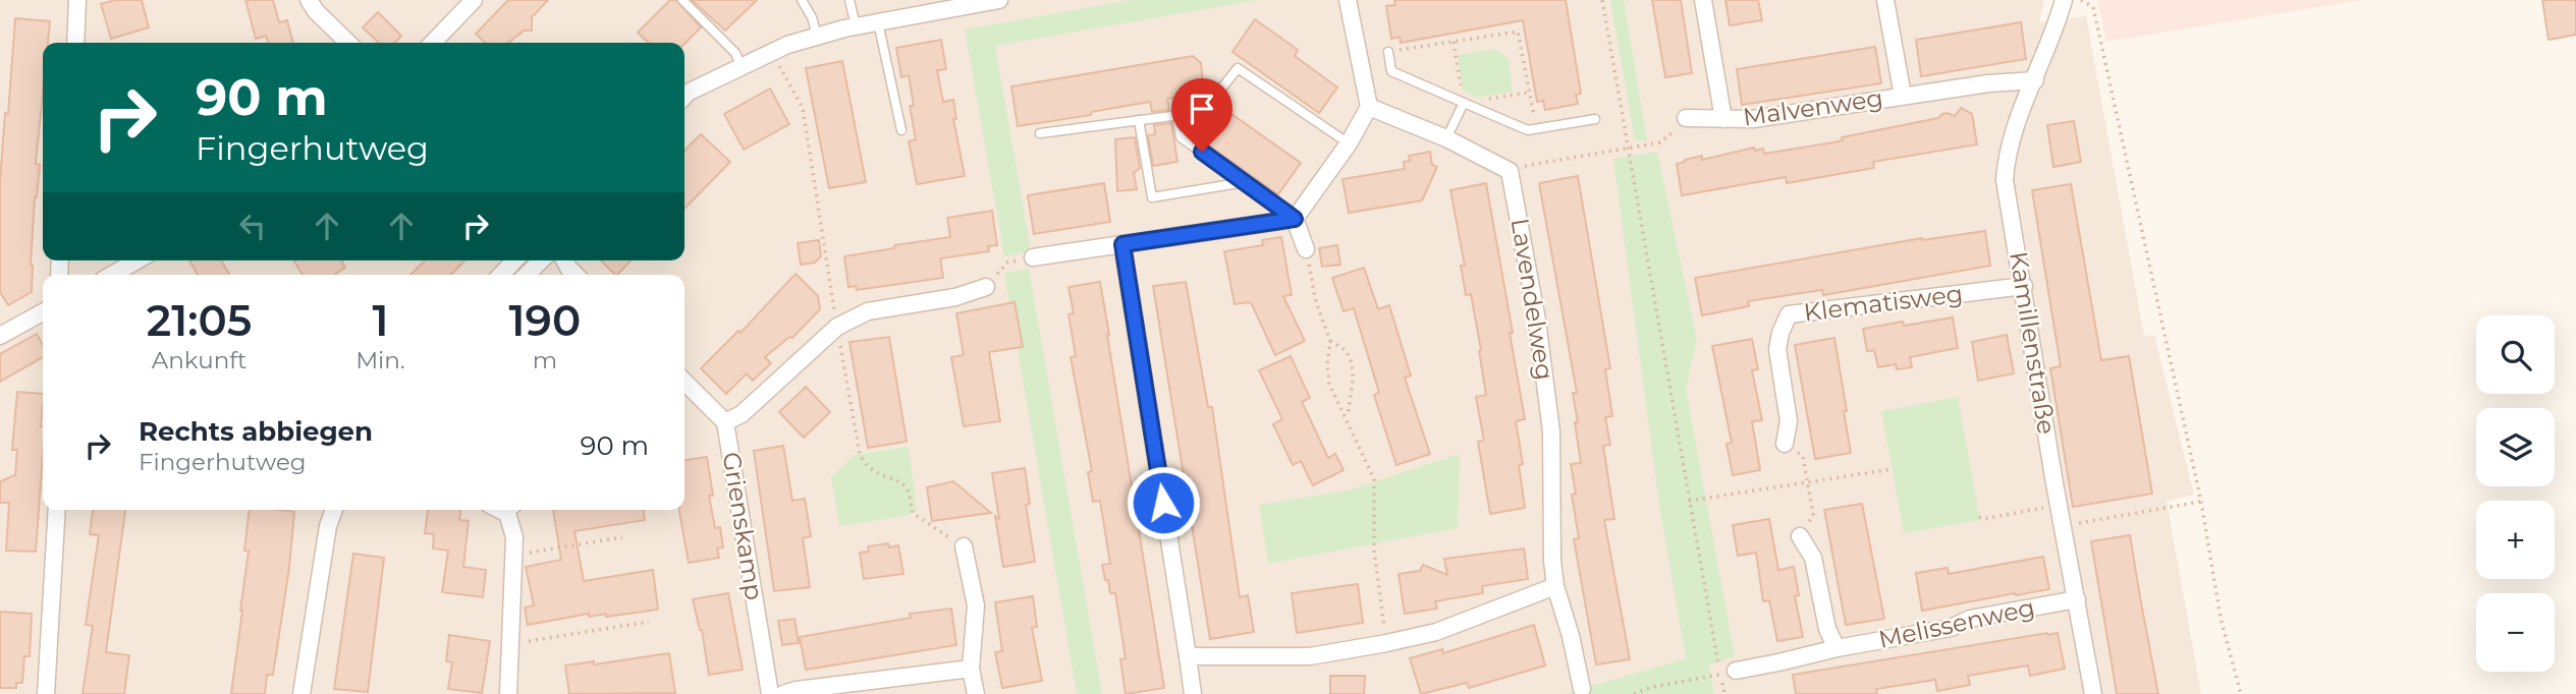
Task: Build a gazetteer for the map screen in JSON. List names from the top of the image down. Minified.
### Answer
{"streets":{"street":["Malvenweg","Lavendelweg","Klematisweg","Kamillenstraße","Grienskamp","Melissenweg"]},"crossings":[["Malvenweg","Kamillenstraße"],["Klematisweg","Kamillenstraße"],["Kamillenstraße","Melissenweg"]],"page":{"turn":["90 m","Fingerhutweg"],"eta":["21:05","Ankunft","1","Min.","190","m"],"map_buttons":["+","−"],"list":[{"name":"Rechts abbiegen","note":"Fingerhutweg","value":"90 m"}]}}
